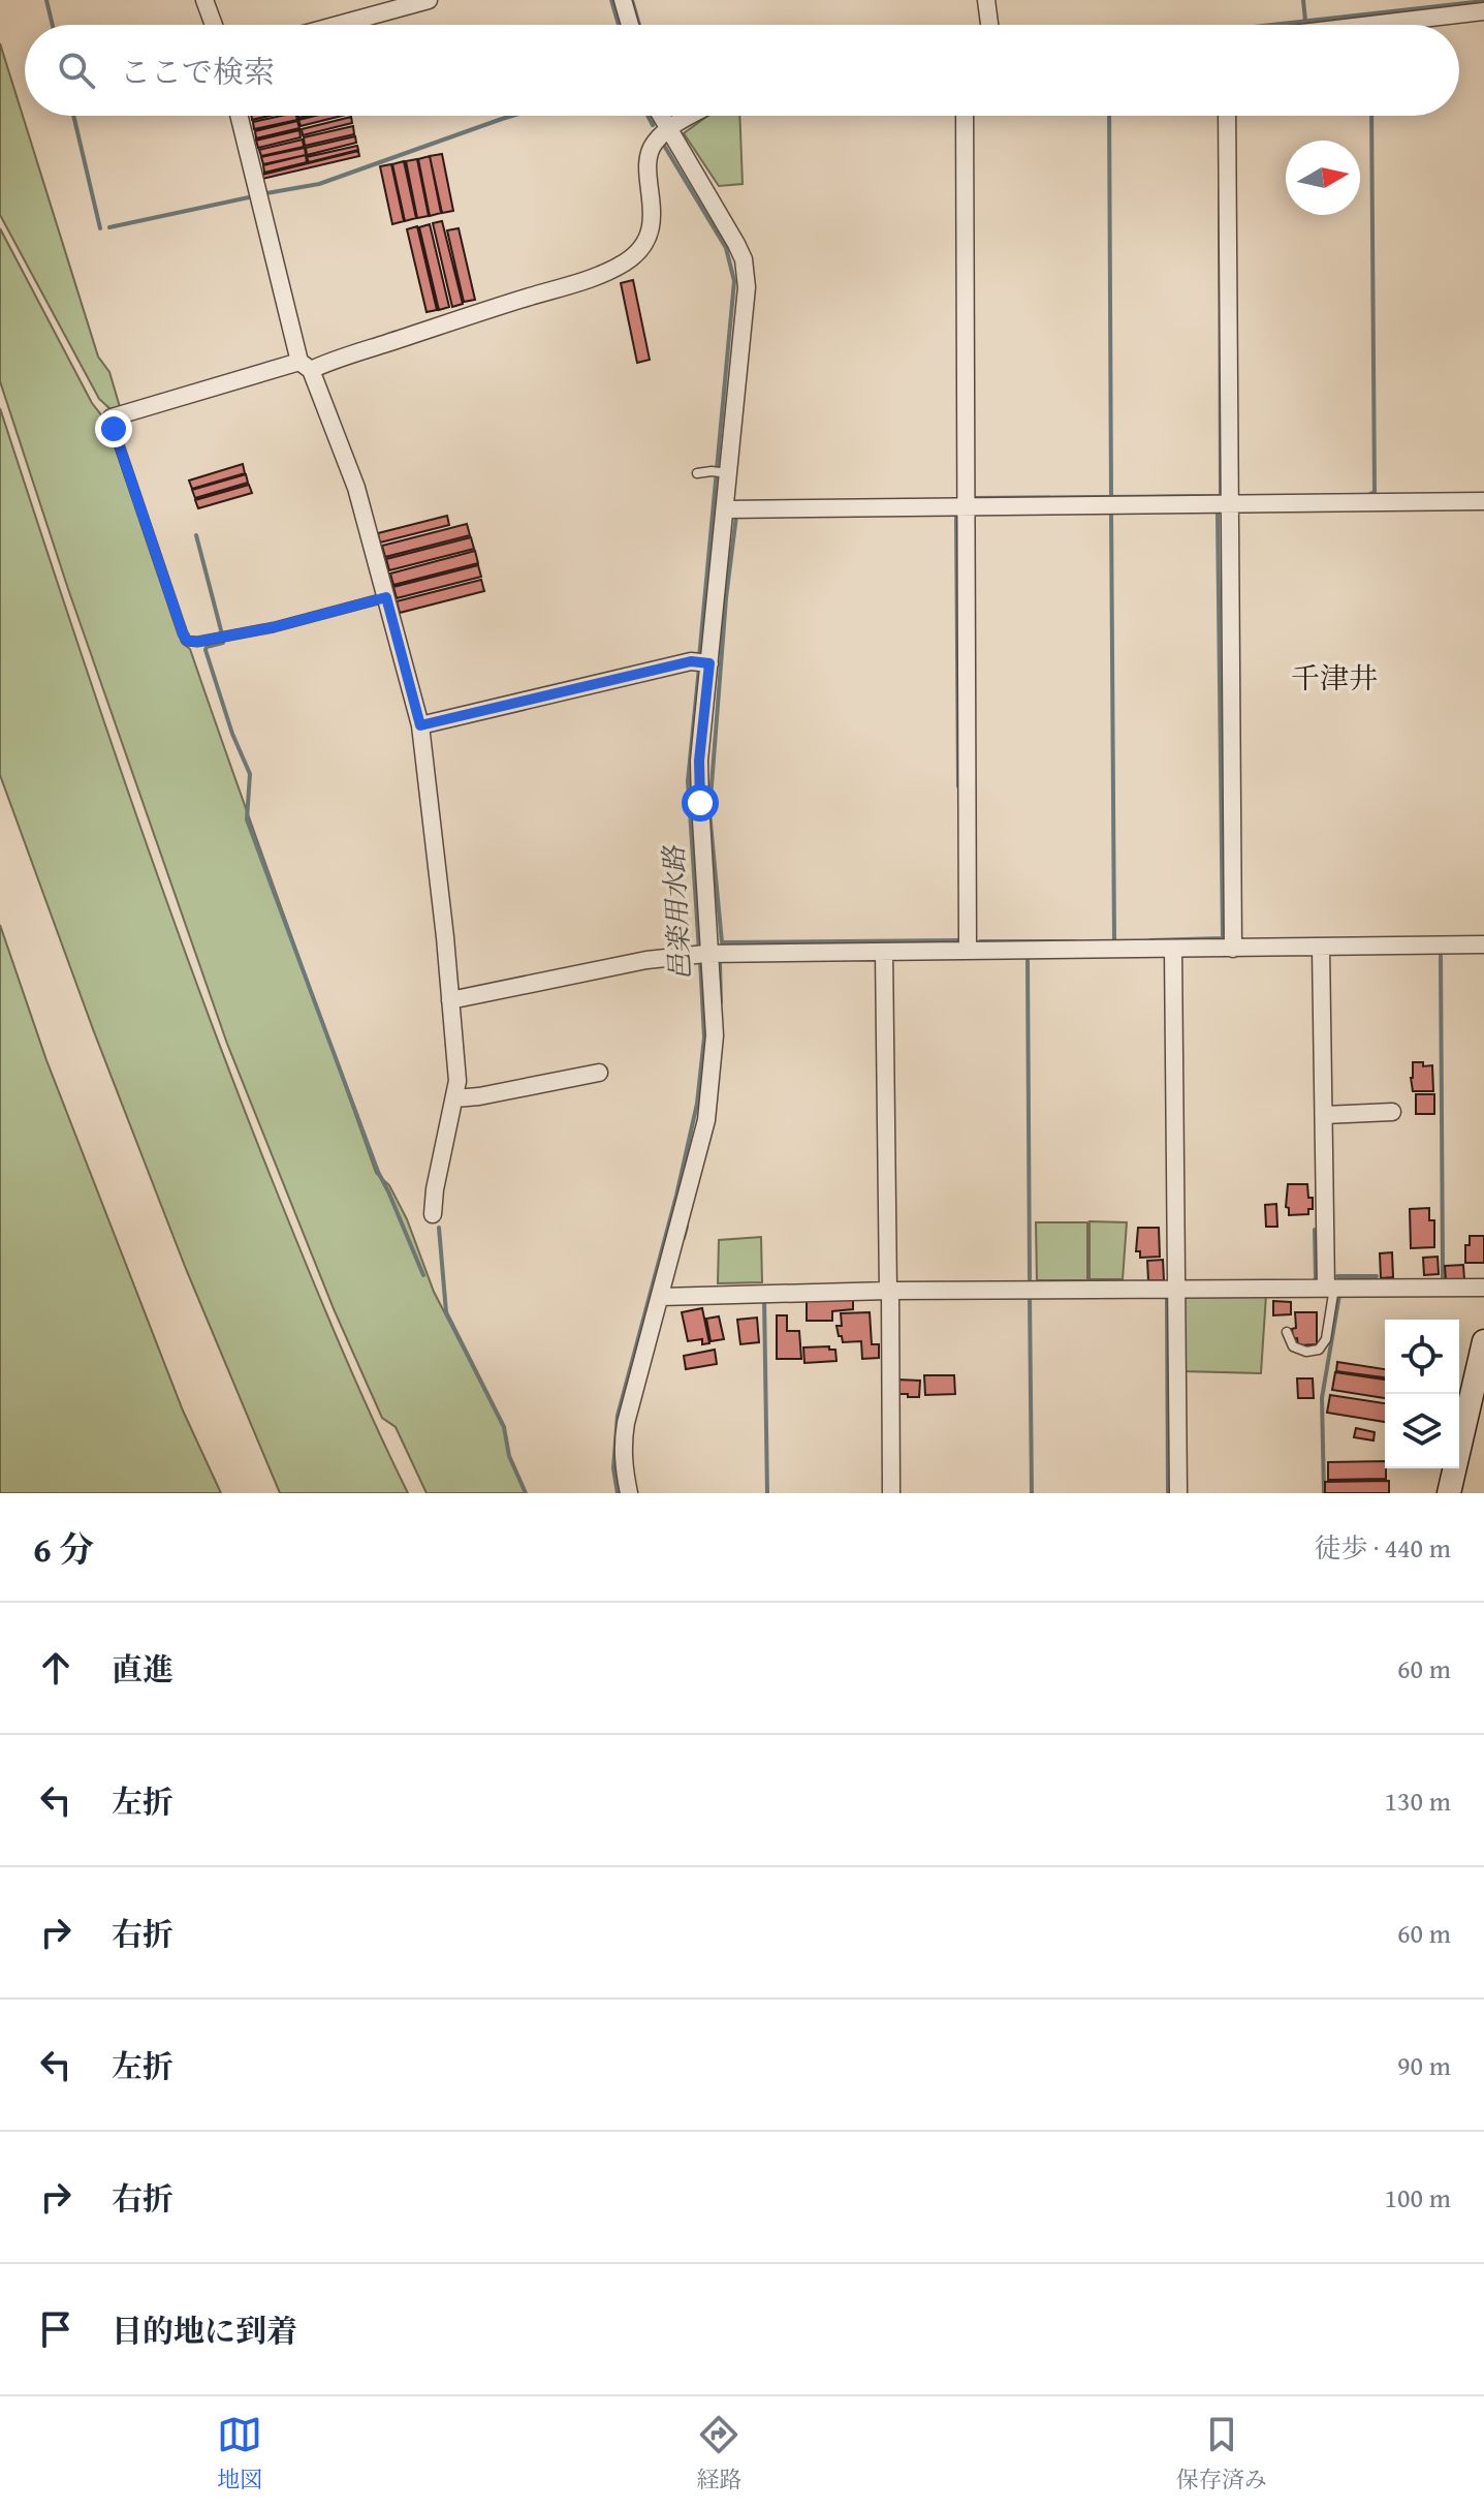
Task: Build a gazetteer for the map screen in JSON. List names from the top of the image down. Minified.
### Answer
{"districts":["千津井"],"water":["邑楽用水路"],"north":"right","page":{"search":"ここで検索","heading":["6 分","徒歩 · 440 m"],"list":[["直進","60 m"],["左折","130 m"],["右折","60 m"],["左折","90 m"],["右折","100 m"],"目的地に到着"],"nav":["地図","経路","保存済み"]}}
